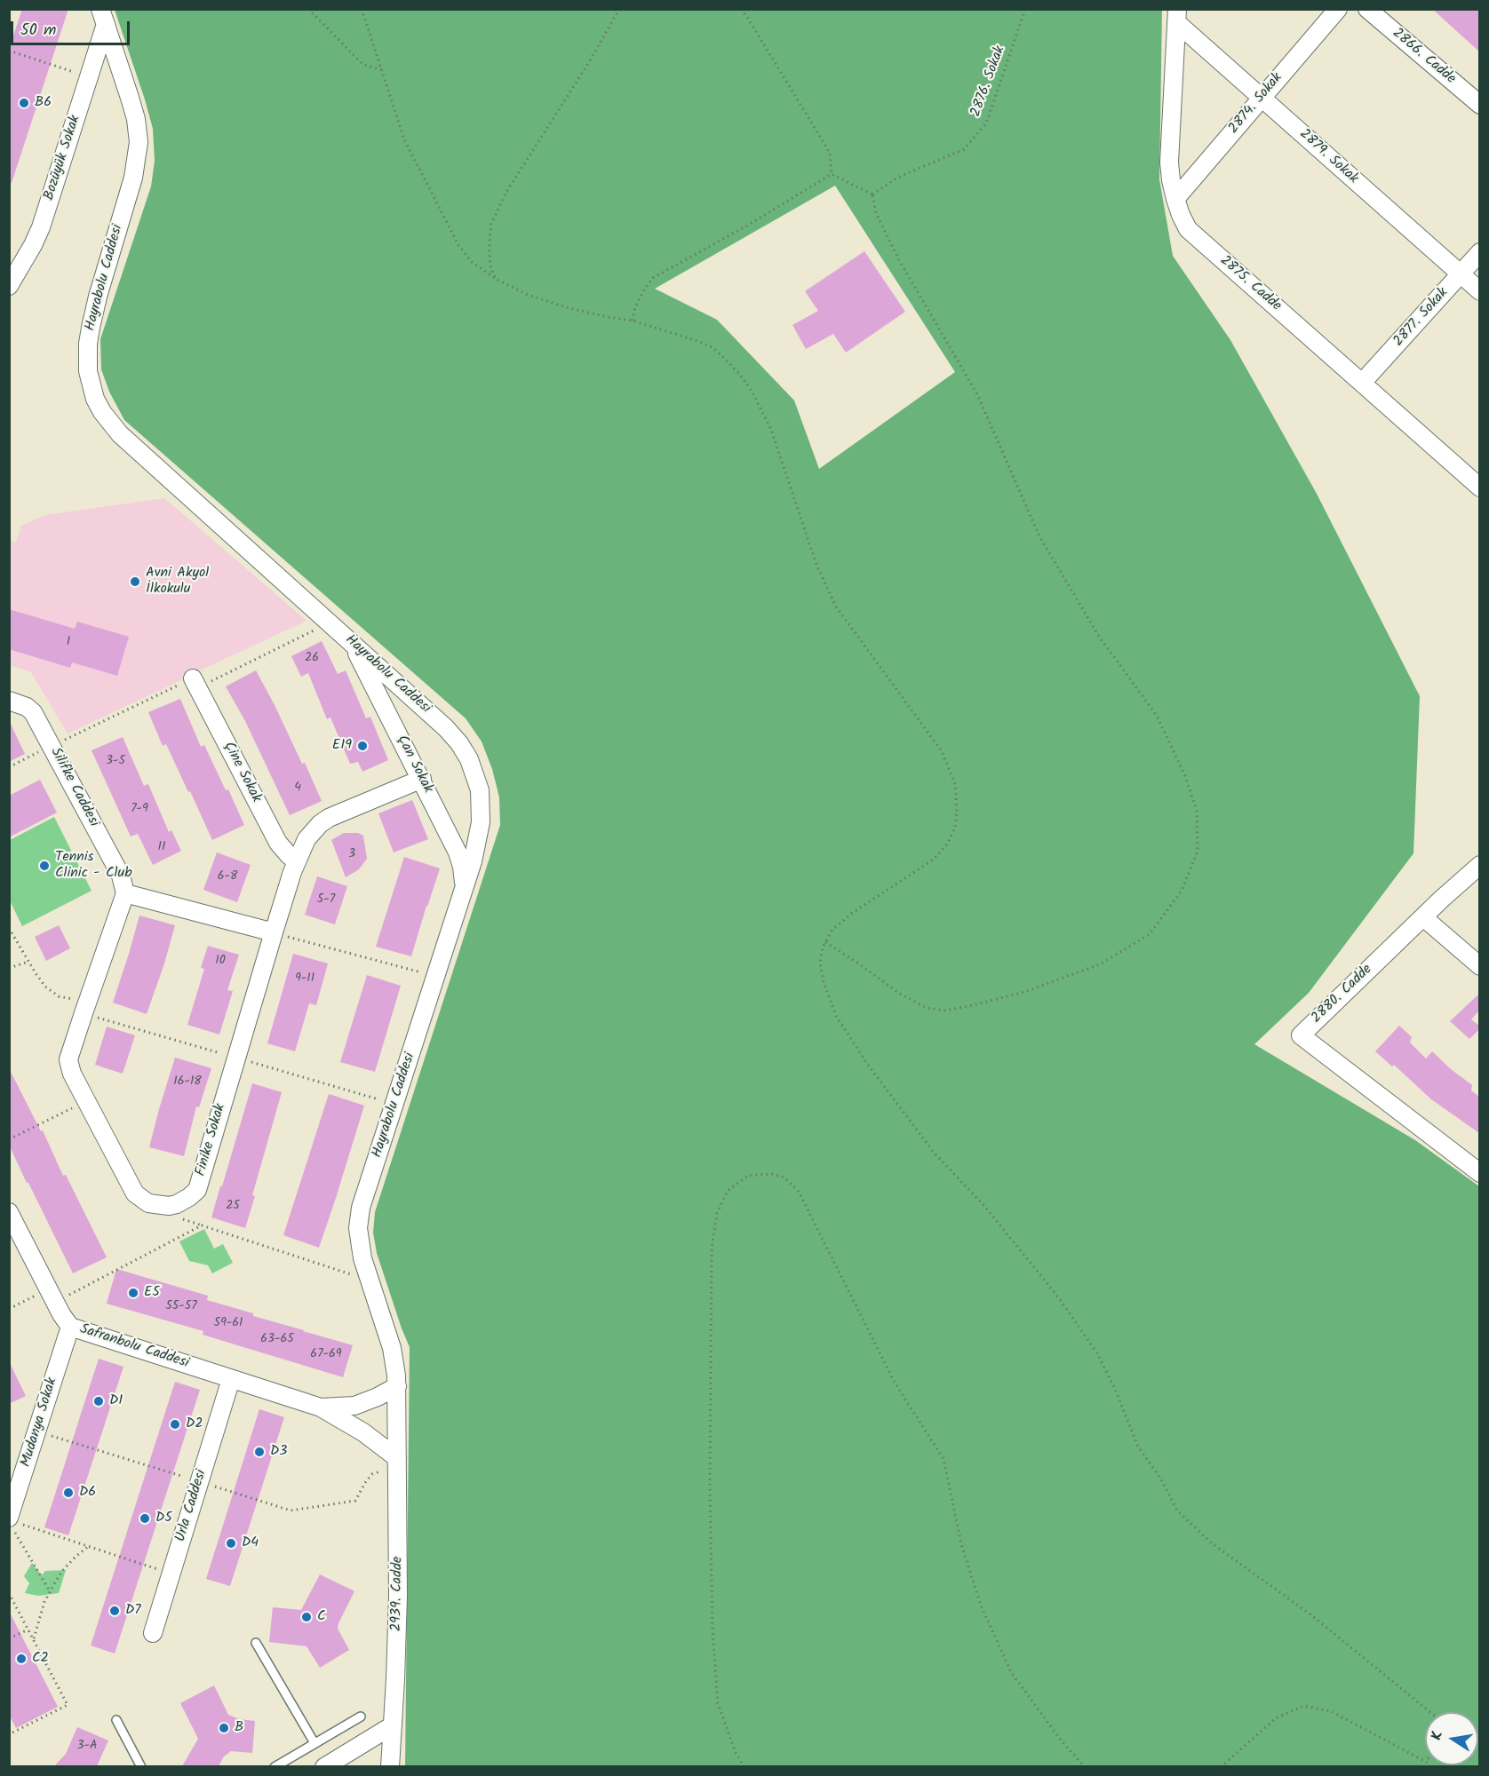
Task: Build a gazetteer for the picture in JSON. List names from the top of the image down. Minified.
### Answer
{"streets":{"street":["2866. Cadde","2874. Sokak","2879. Sokak","Bozüyük Sokak","Hayrabolu Caddesi","2875. Cadde","2877. Sokak","Çan Sokak","Çine Sokak","Silifke Caddesi","2880. Cadde","Finike Sokak","Safranbolu Caddesi","Mudanya Sokak","Urla Caddesi","2939. Cadde"],"path":["2876. Sokak"]},"crossings":[["2874. Sokak","2879. Sokak"],["2874. Sokak","2875. Cadde"],["2879. Sokak","2875. Cadde"],["2879. Sokak","2877. Sokak"],["Bozüyük Sokak","Hayrabolu Caddesi"],["Hayrabolu Caddesi","Çan Sokak"],["Hayrabolu Caddesi","Safranbolu Caddesi"],["Hayrabolu Caddesi","2939. Cadde"],["2875. Cadde","2877. Sokak"],["Çan Sokak","Finike Sokak"],["Çine Sokak","Finike Sokak"],["Silifke Caddesi","Finike Sokak"],["Safranbolu Caddesi","Mudanya Sokak"],["Safranbolu Caddesi","Urla Caddesi"],["Safranbolu Caddesi","2939. Cadde"]],"places":["B6","Avni Akyol İlkokulu","E19","Tennis Clinic - Club","E5","D1","D2","D3","D6","D5","D4","D7","C","C2","B"],"house_numbers":["1","26","3-5","4","7-9","11","3","6-8","5-7","10","9-11","16-18","25","55-57","59-61","63-65","67-69","3-A"],"scale_bar":"50 m","north":"left"}
